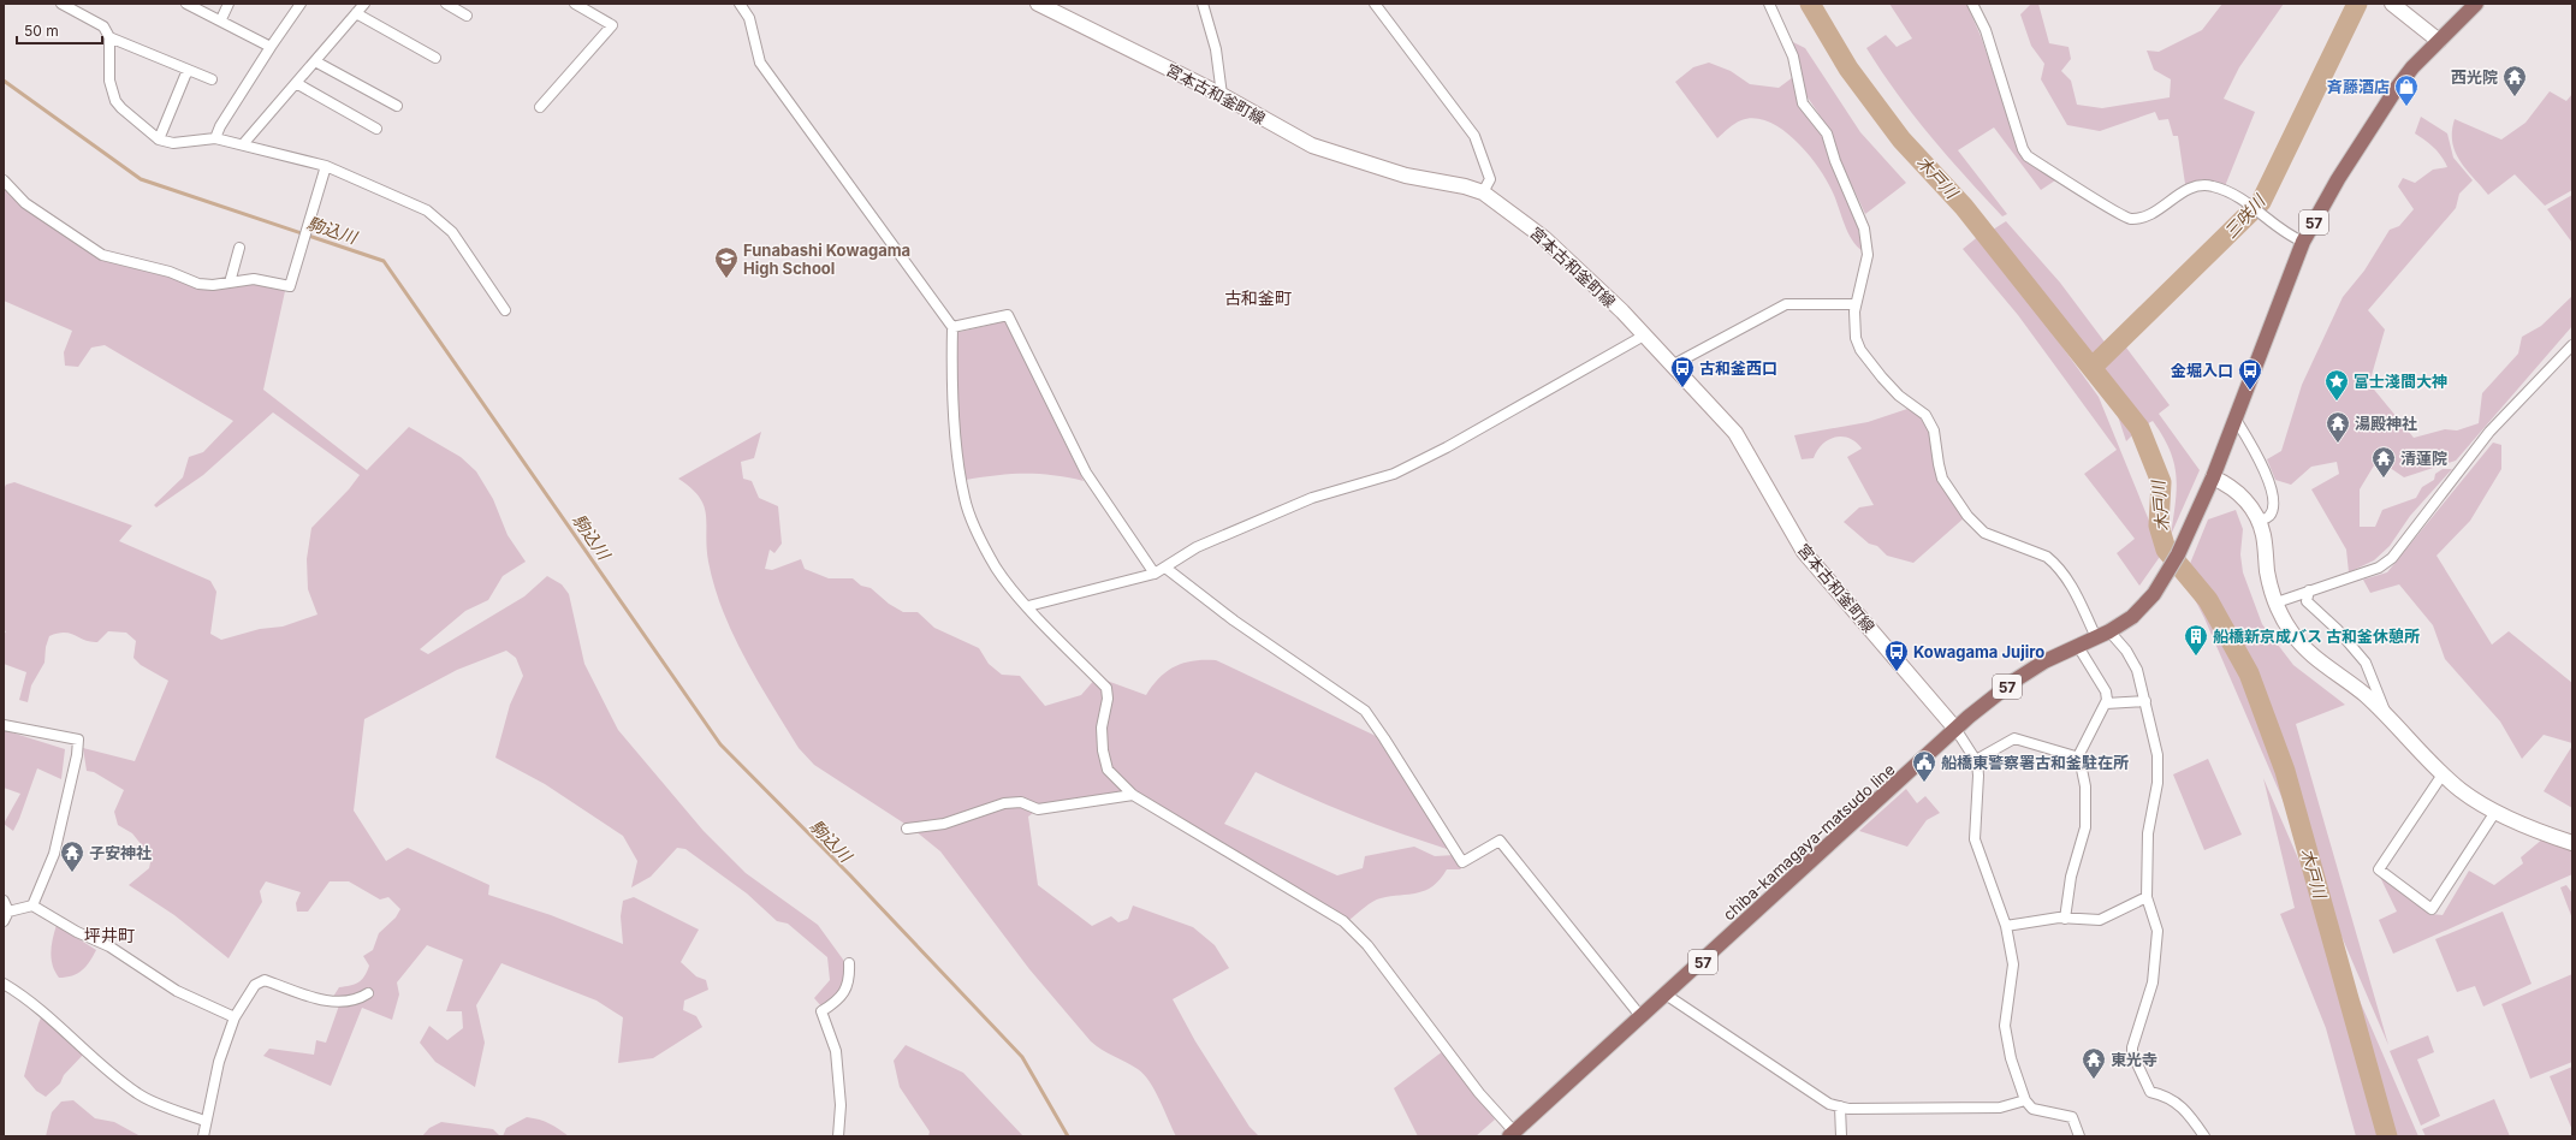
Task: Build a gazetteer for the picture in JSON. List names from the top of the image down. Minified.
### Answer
{"streets":{"main road":["57","chiba-kamagaya-matsudo line"],"street":["宮本古和釜町線"]},"crossings":[["宮本古和釜町線","chiba-kamagaya-matsudo line"],["57","chiba-kamagaya-matsudo line"]],"districts":["古和釜町","坪井町"],"water":["木戸川","三咲川","駒込川"],"places":{"temple":["西光院","湯殿神社","清蓮院","子安神社","東光寺"],"shop":["斉藤酒店"],"school or university":["Funabashi Kowagama High School"],"bus stop":["古和釜西口","金堀入口","Kowagama Jujiro"],"place":["富士淺間大神"],"building":["船橋新京成バス 古和釜休憩所"],"public building":["船橋東警察署古和釜駐在所"]},"scale_bar":"50 m"}
